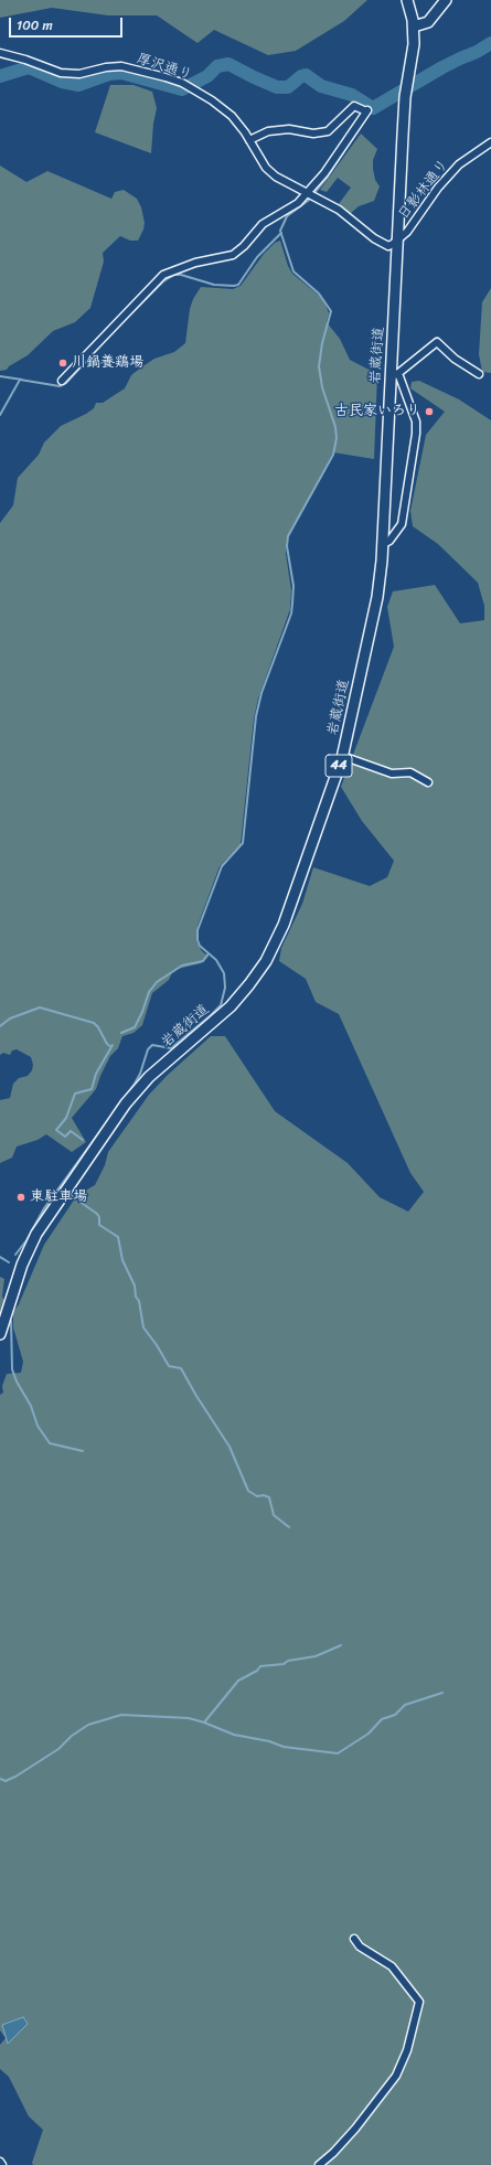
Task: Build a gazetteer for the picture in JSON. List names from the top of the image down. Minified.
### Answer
{"streets":{"main road":["岩蔵街道","44"],"street":["厚沢通り","日影林通り"]},"crossings":[["厚沢通り","日影林通り"],["厚沢通り","岩蔵街道"],["日影林通り","岩蔵街道"],["岩蔵街道","44"]],"places":["川鍋養鶏場","古民家いろり","東駐車場"],"scale_bar":"100 m"}
